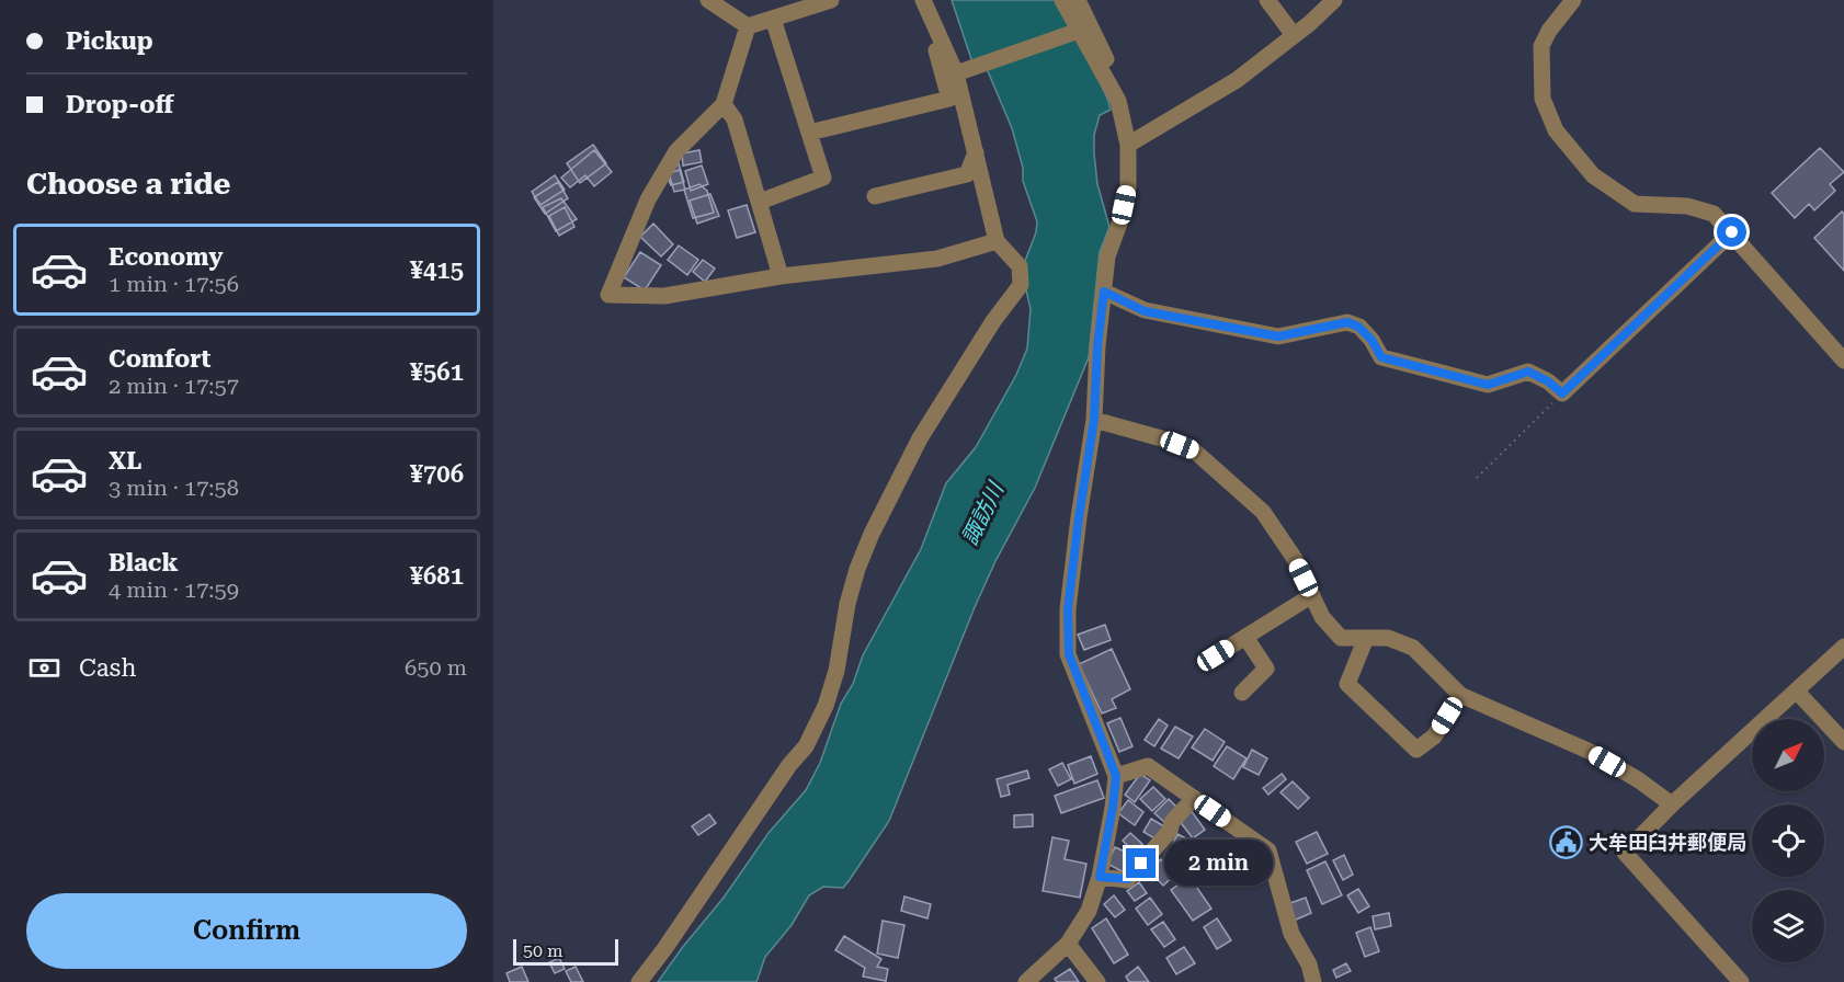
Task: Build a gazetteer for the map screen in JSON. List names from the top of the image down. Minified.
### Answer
{"water":["諏訪川"],"places":{"public building":["大牟田臼井郵便局"]},"scale_bar":"50 m","north":"top right","page":{"banner":["Pickup","Drop-off"],"heading":"Choose a ride","list":[{"name":"Economy","note":"1 min · 17:56","value":"¥415"},{"name":"Comfort","note":"2 min · 17:57","value":"¥561"},{"name":"XL","note":"3 min · 17:58","value":"¥706"},{"name":"Black","note":"4 min · 17:59","value":"¥681"}],"pay":["Cash","650 m"],"bubble":"2 min","buttons":"Confirm","scale":"50 m"}}
